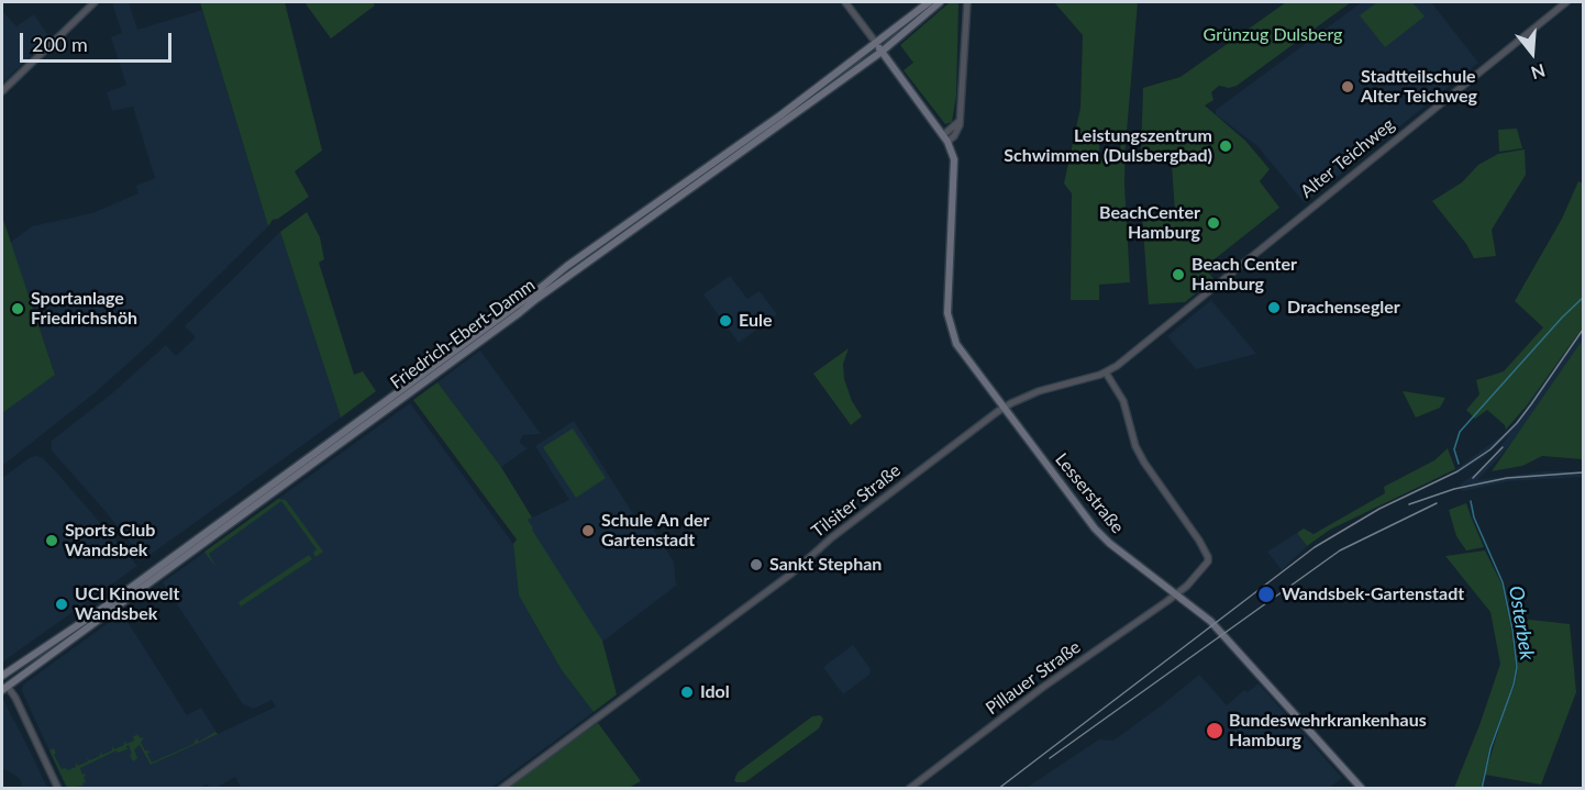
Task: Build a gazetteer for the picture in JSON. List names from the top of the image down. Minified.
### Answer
{"streets":{"main road":["Friedrich-Ebert-Damm","Lesserstraße"],"street":["Alter Teichweg","Tilsiter Straße","Pillauer Straße"]},"crossings":[["Alter Teichweg","Tilsiter Straße"],["Lesserstraße","Tilsiter Straße"],["Lesserstraße","Pillauer Straße"],["Tilsiter Straße","Pillauer Straße"]],"water":["Osterbek"],"parks":["Grünzug Dulsberg"],"places":["Stadtteilschule Alter Teichweg","Leistungszentrum Schwimmen (Dulsbergbad)","BeachCenter Hamburg","Beach Center Hamburg","Drachensegler","Sportanlage Friedrichshöh","Eule","Schule An der Gartenstadt","Sports Club Wandsbek","Sankt Stephan","Wandsbek-Gartenstadt","UCI Kinowelt Wandsbek","Idol","Bundeswehrkrankenhaus Hamburg"],"scale_bar":"200 m","north":"bottom"}
